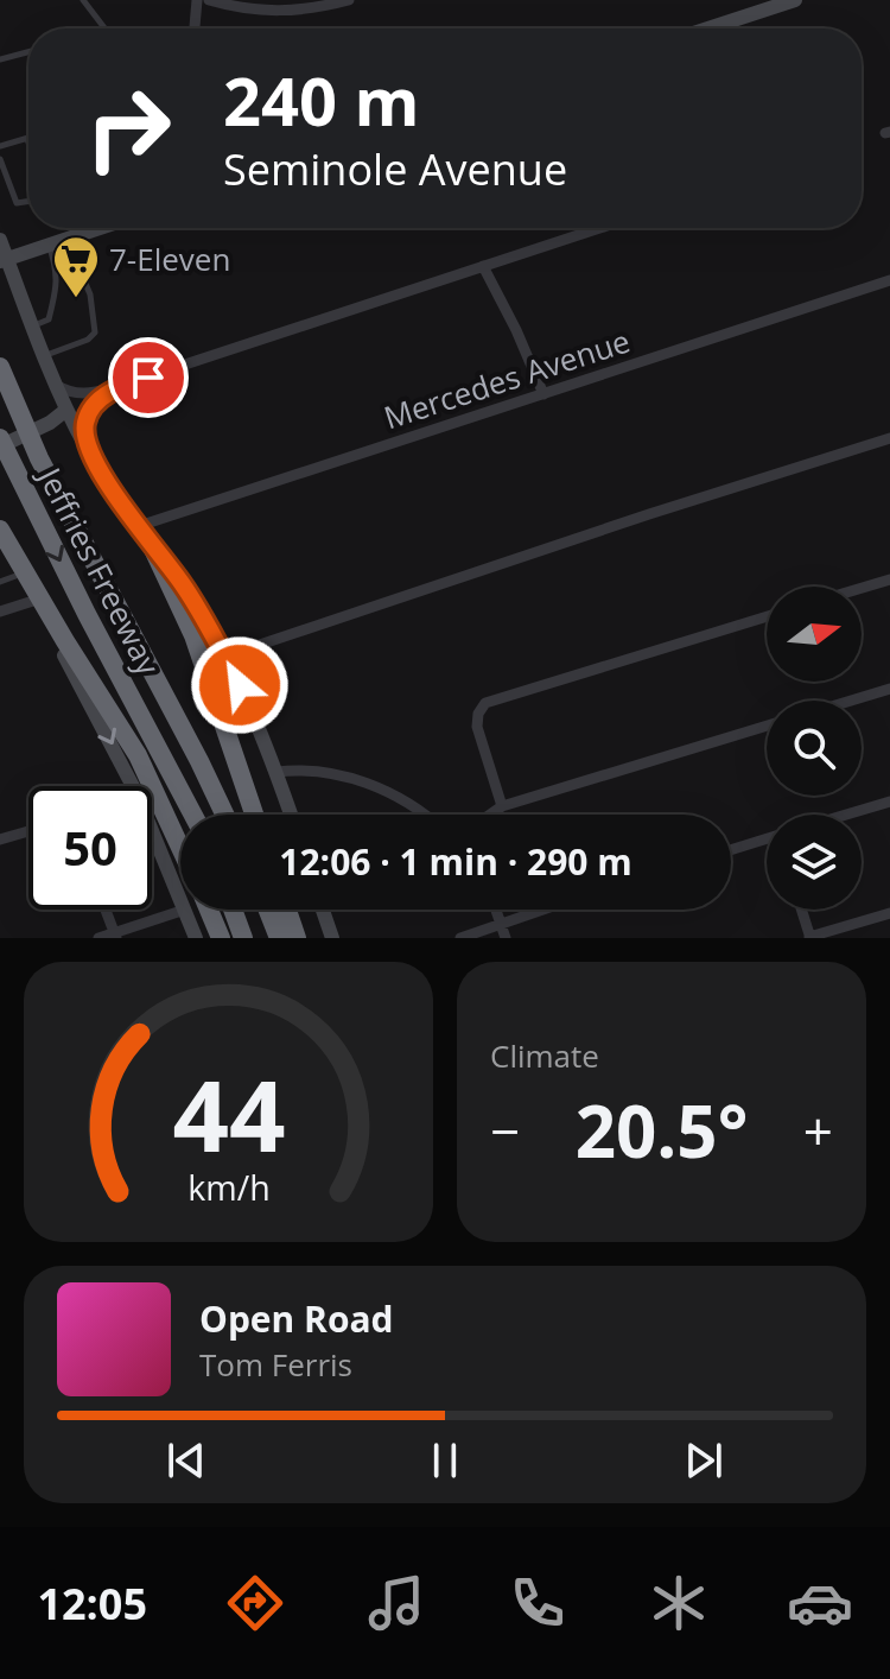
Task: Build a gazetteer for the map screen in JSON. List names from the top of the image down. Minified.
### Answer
{"streets":{"highway":["Jeffries Freeway"],"street":["Mercedes Avenue"]},"places":{"supermarket":["7-Eleven"]},"north":"right","page":{"turn":["240 m","Seminole Avenue"],"limit":"50","trip":"12:06 · 1 min · 290 m","tile":"Climate","heat":["−","20.5°","+"],"song":["Open Road","Tom Ferris"],"tabs":"12:05","gauge":["44","km/h"]}}
